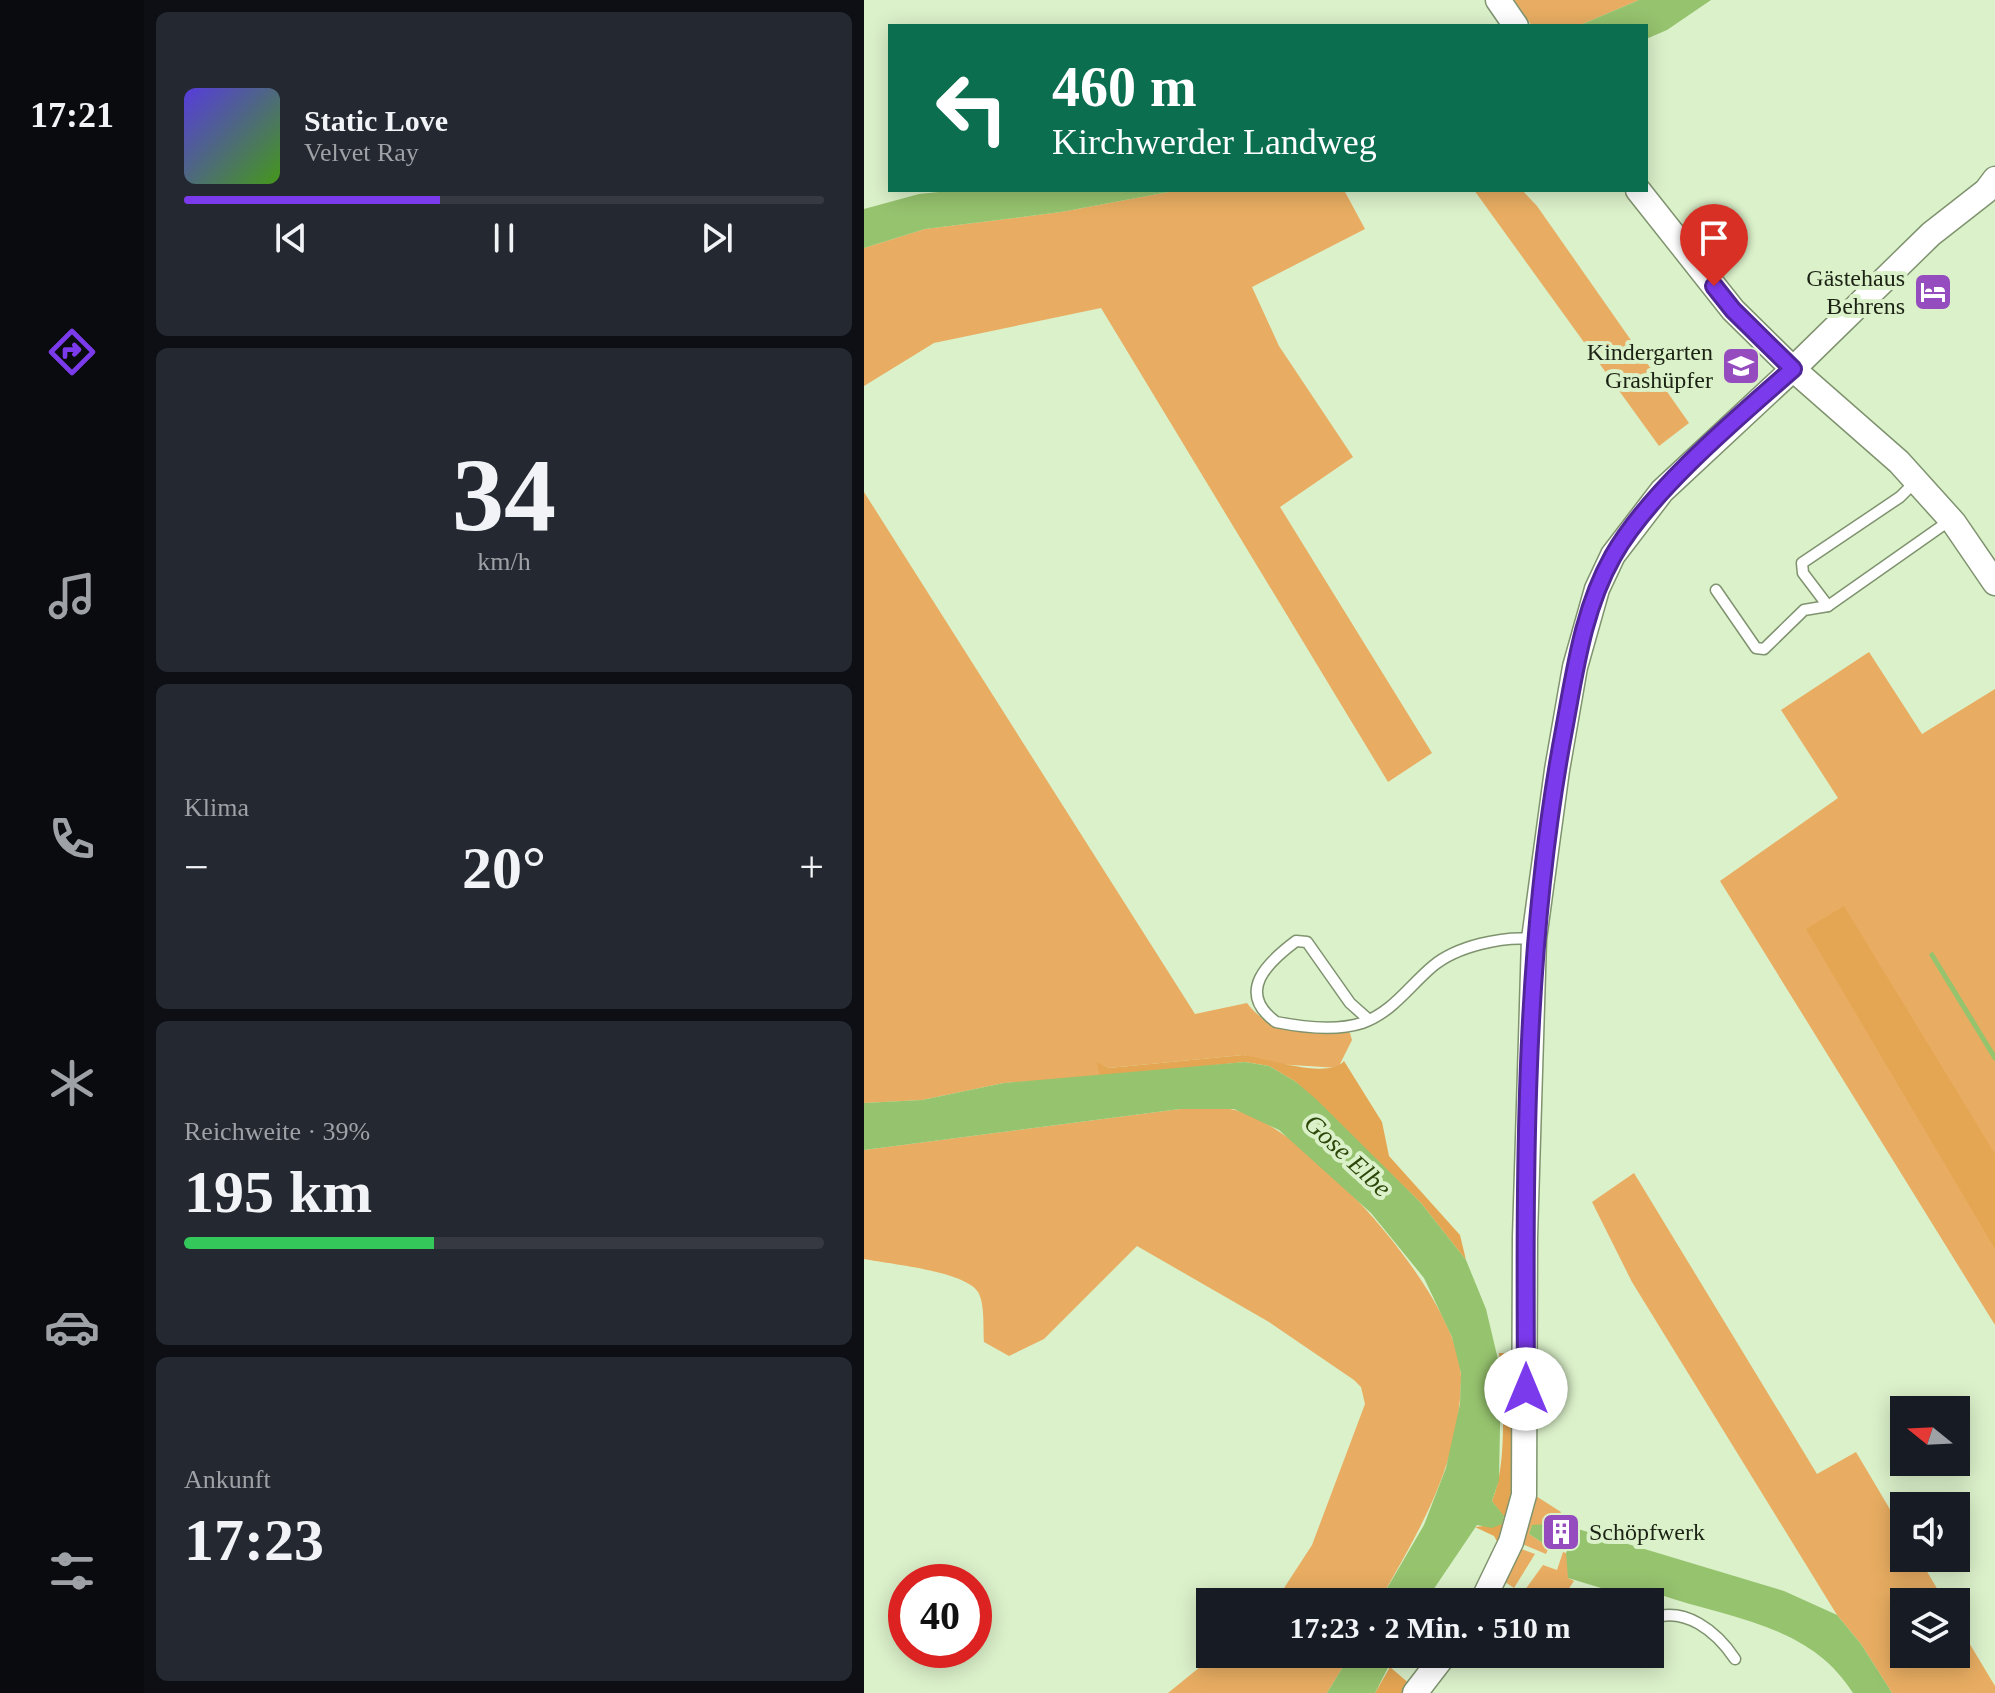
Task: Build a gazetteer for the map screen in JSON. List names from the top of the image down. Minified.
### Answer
{"water":["Gose Elbe"],"places":{"hotel":["Gästehaus Behrens"],"school or university":["Kindergarten Grashüpfer"],"building":["Schöpfwerk"]},"north":"left","page":{"tabs":"17:21","turn":["460 m","Kirchwerder Landweg"],"song":["Static Love","Velvet Ray"],"tile":[["34","km/h"],"Klima",["Reichweite · 39%","195 km"],["Ankunft","17:23"]],"heat":["−","20°","+"],"limit":"40","trip":"17:23 · 2 Min. · 510 m"}}
